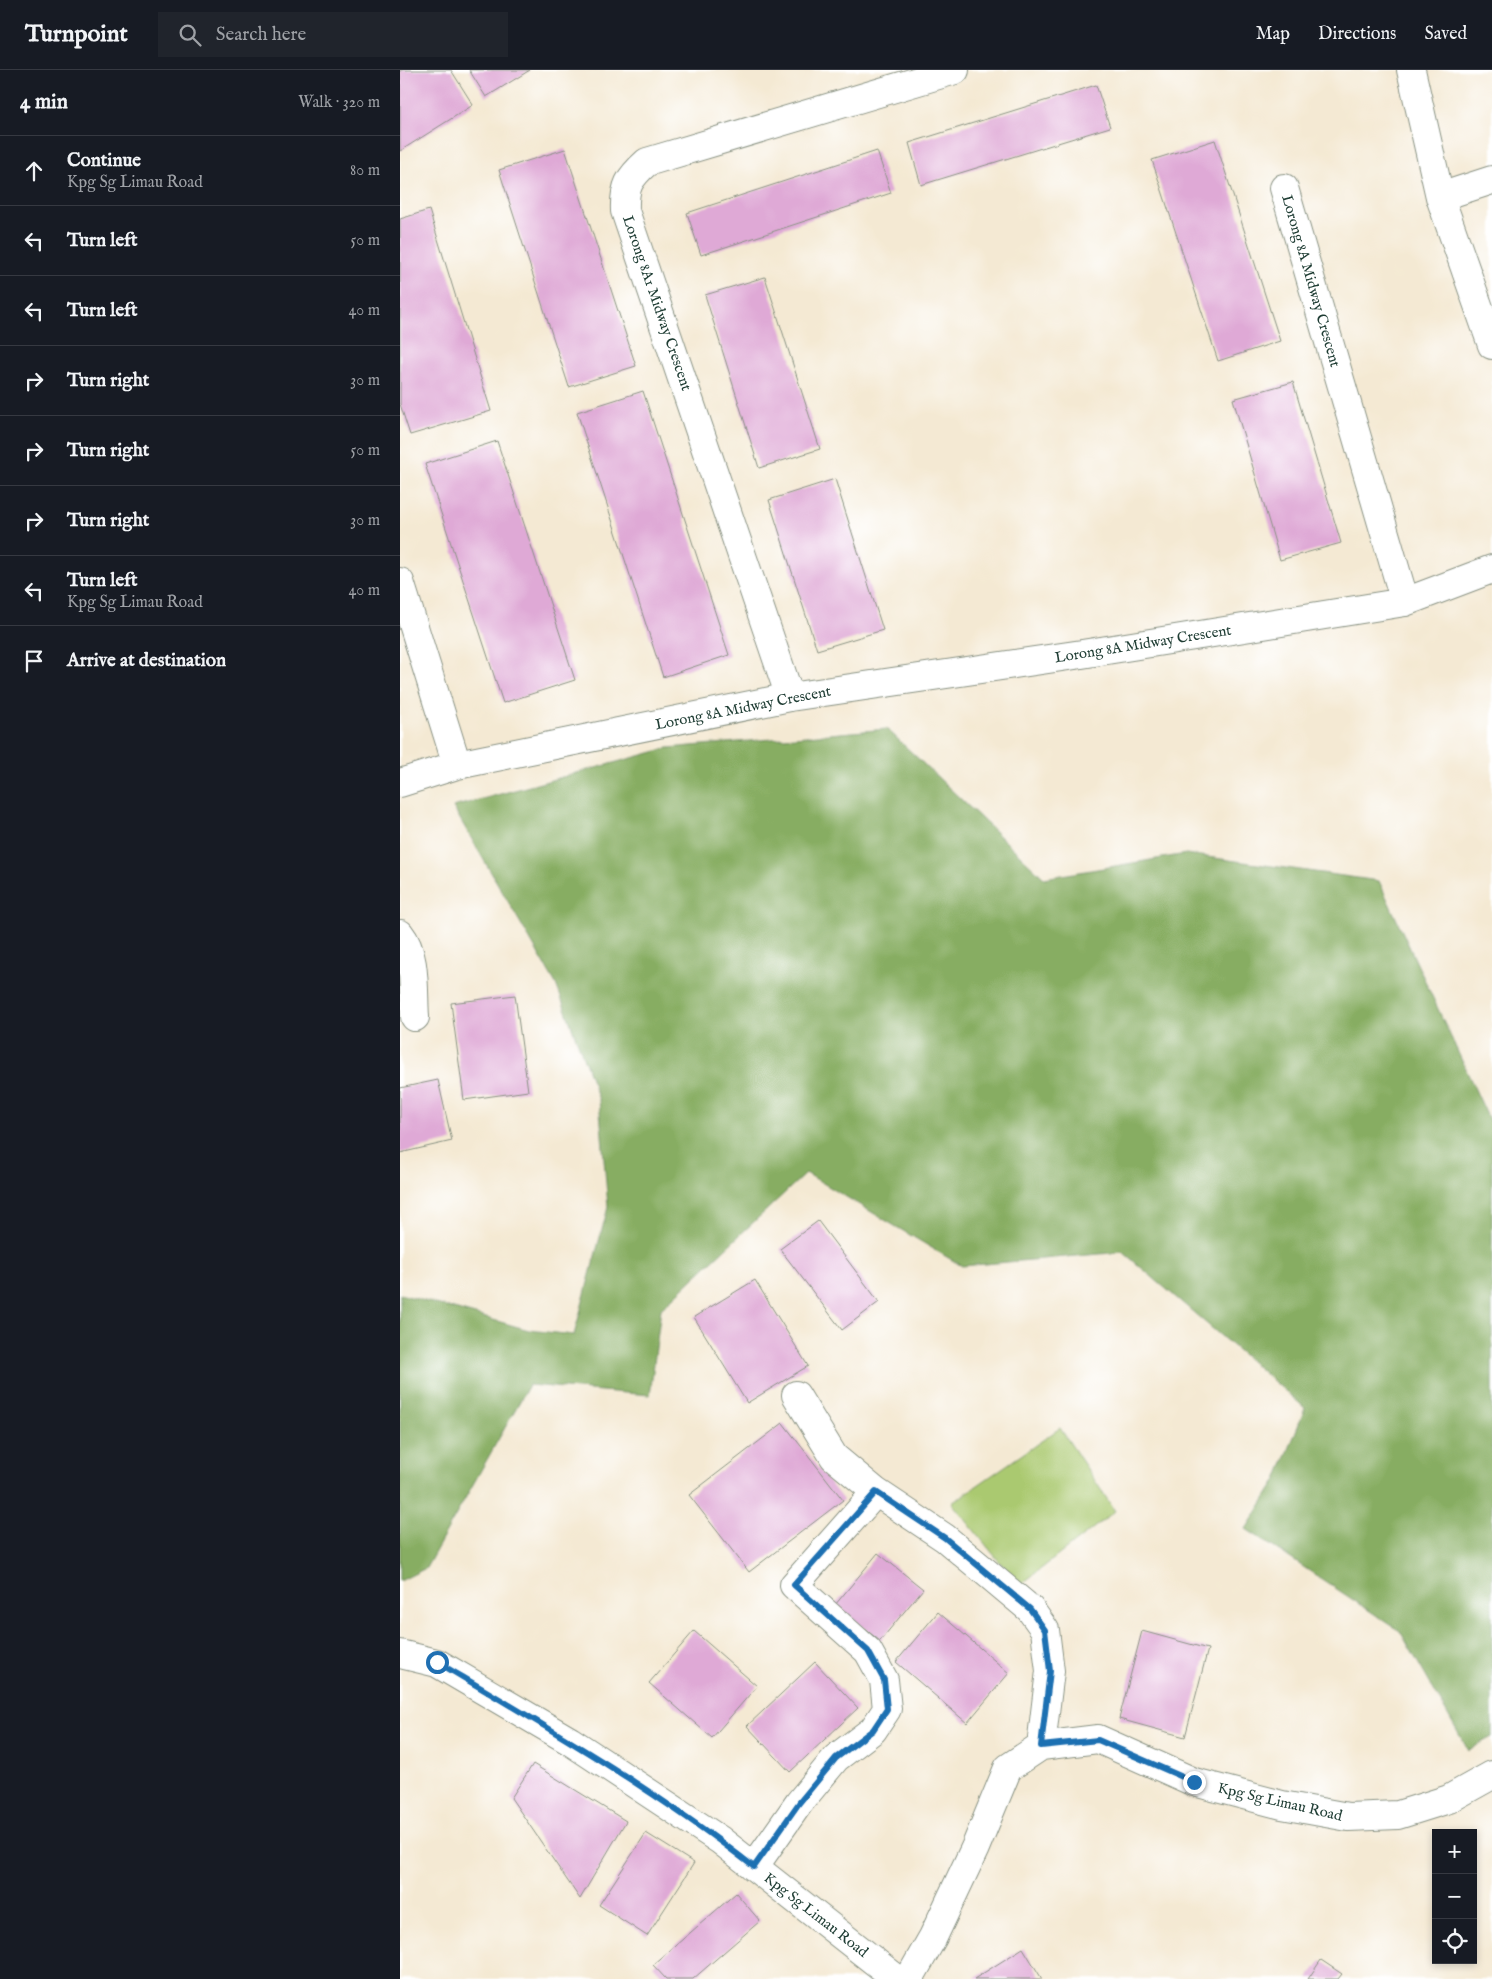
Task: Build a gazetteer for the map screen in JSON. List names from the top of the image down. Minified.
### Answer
{"streets":{"street":["Lorong 8A Midway Crescent","Lorong 8A1 Midway Crescent","Kpg Sg Limau Road"]},"crossings":[["Lorong 8A Midway Crescent","Lorong 8A1 Midway Crescent"]],"page":{"header":"Turnpoint","search":"Search here","nav":["Map","Directions","Saved"],"heading":["4 min","Walk · 320 m"],"list":[["Continue","Kpg Sg Limau Road","80 m"],["Turn left","50 m"],["Turn left","40 m"],["Turn right","30 m"],["Turn right","50 m"],["Turn right","30 m"],["Turn left","Kpg Sg Limau Road","40 m"],"Arrive at destination"],"map_buttons":["+","−"]}}
